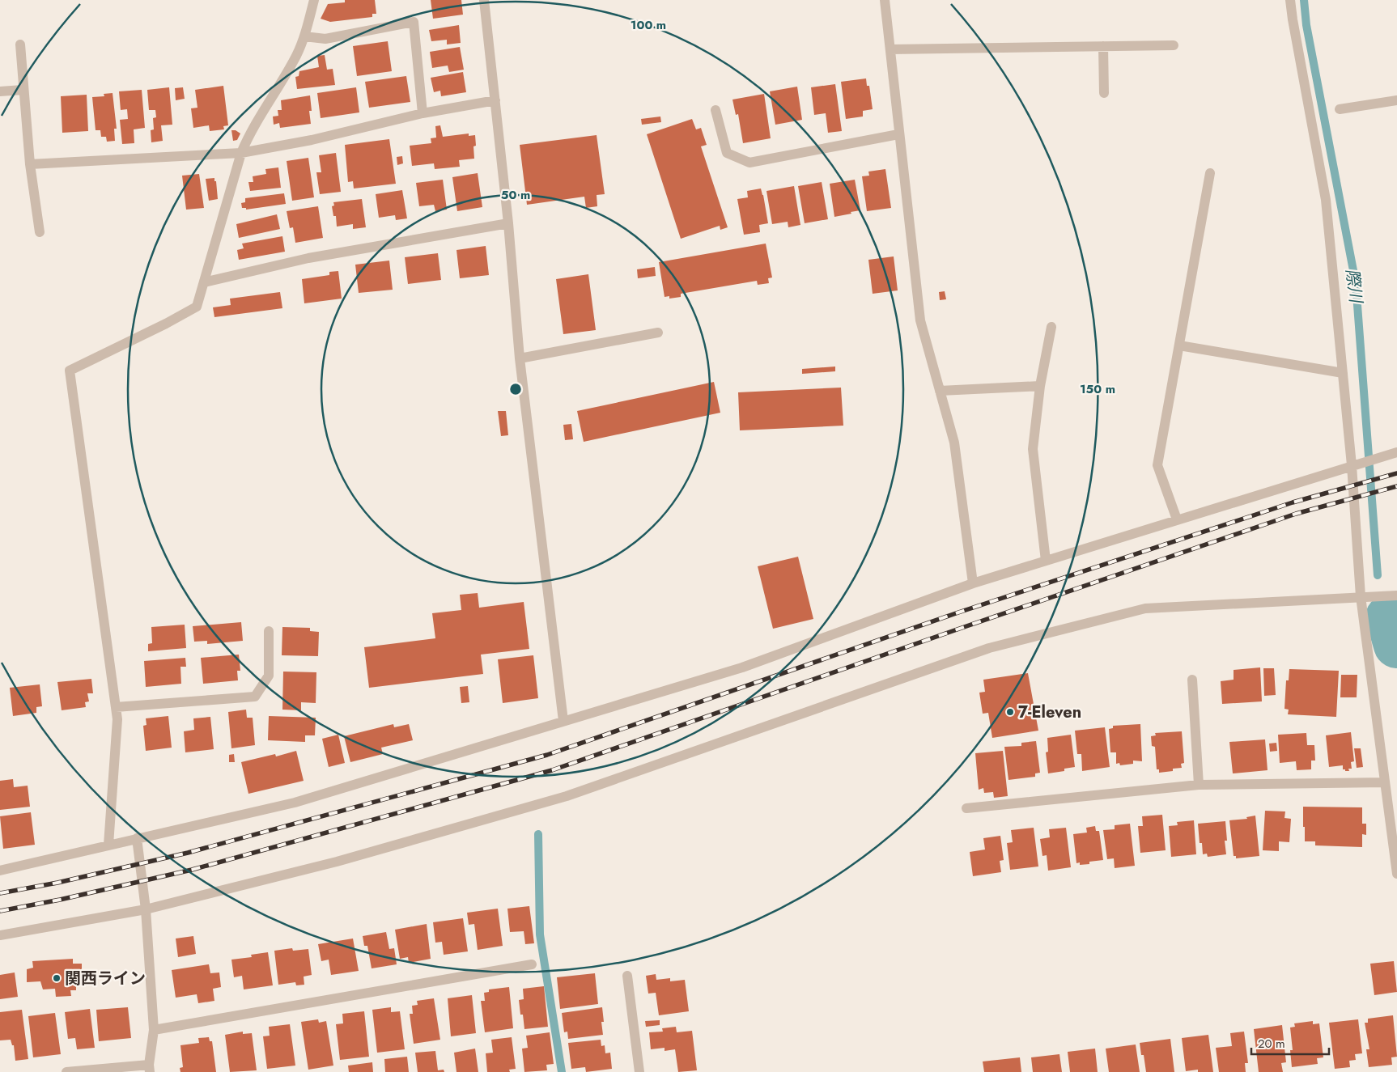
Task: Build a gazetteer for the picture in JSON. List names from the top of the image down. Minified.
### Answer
{"water":["際川"],"places":["7-Eleven","関西ライン"],"scale_bar":"20 m","rings":["100 m","50 m","150 m"]}
